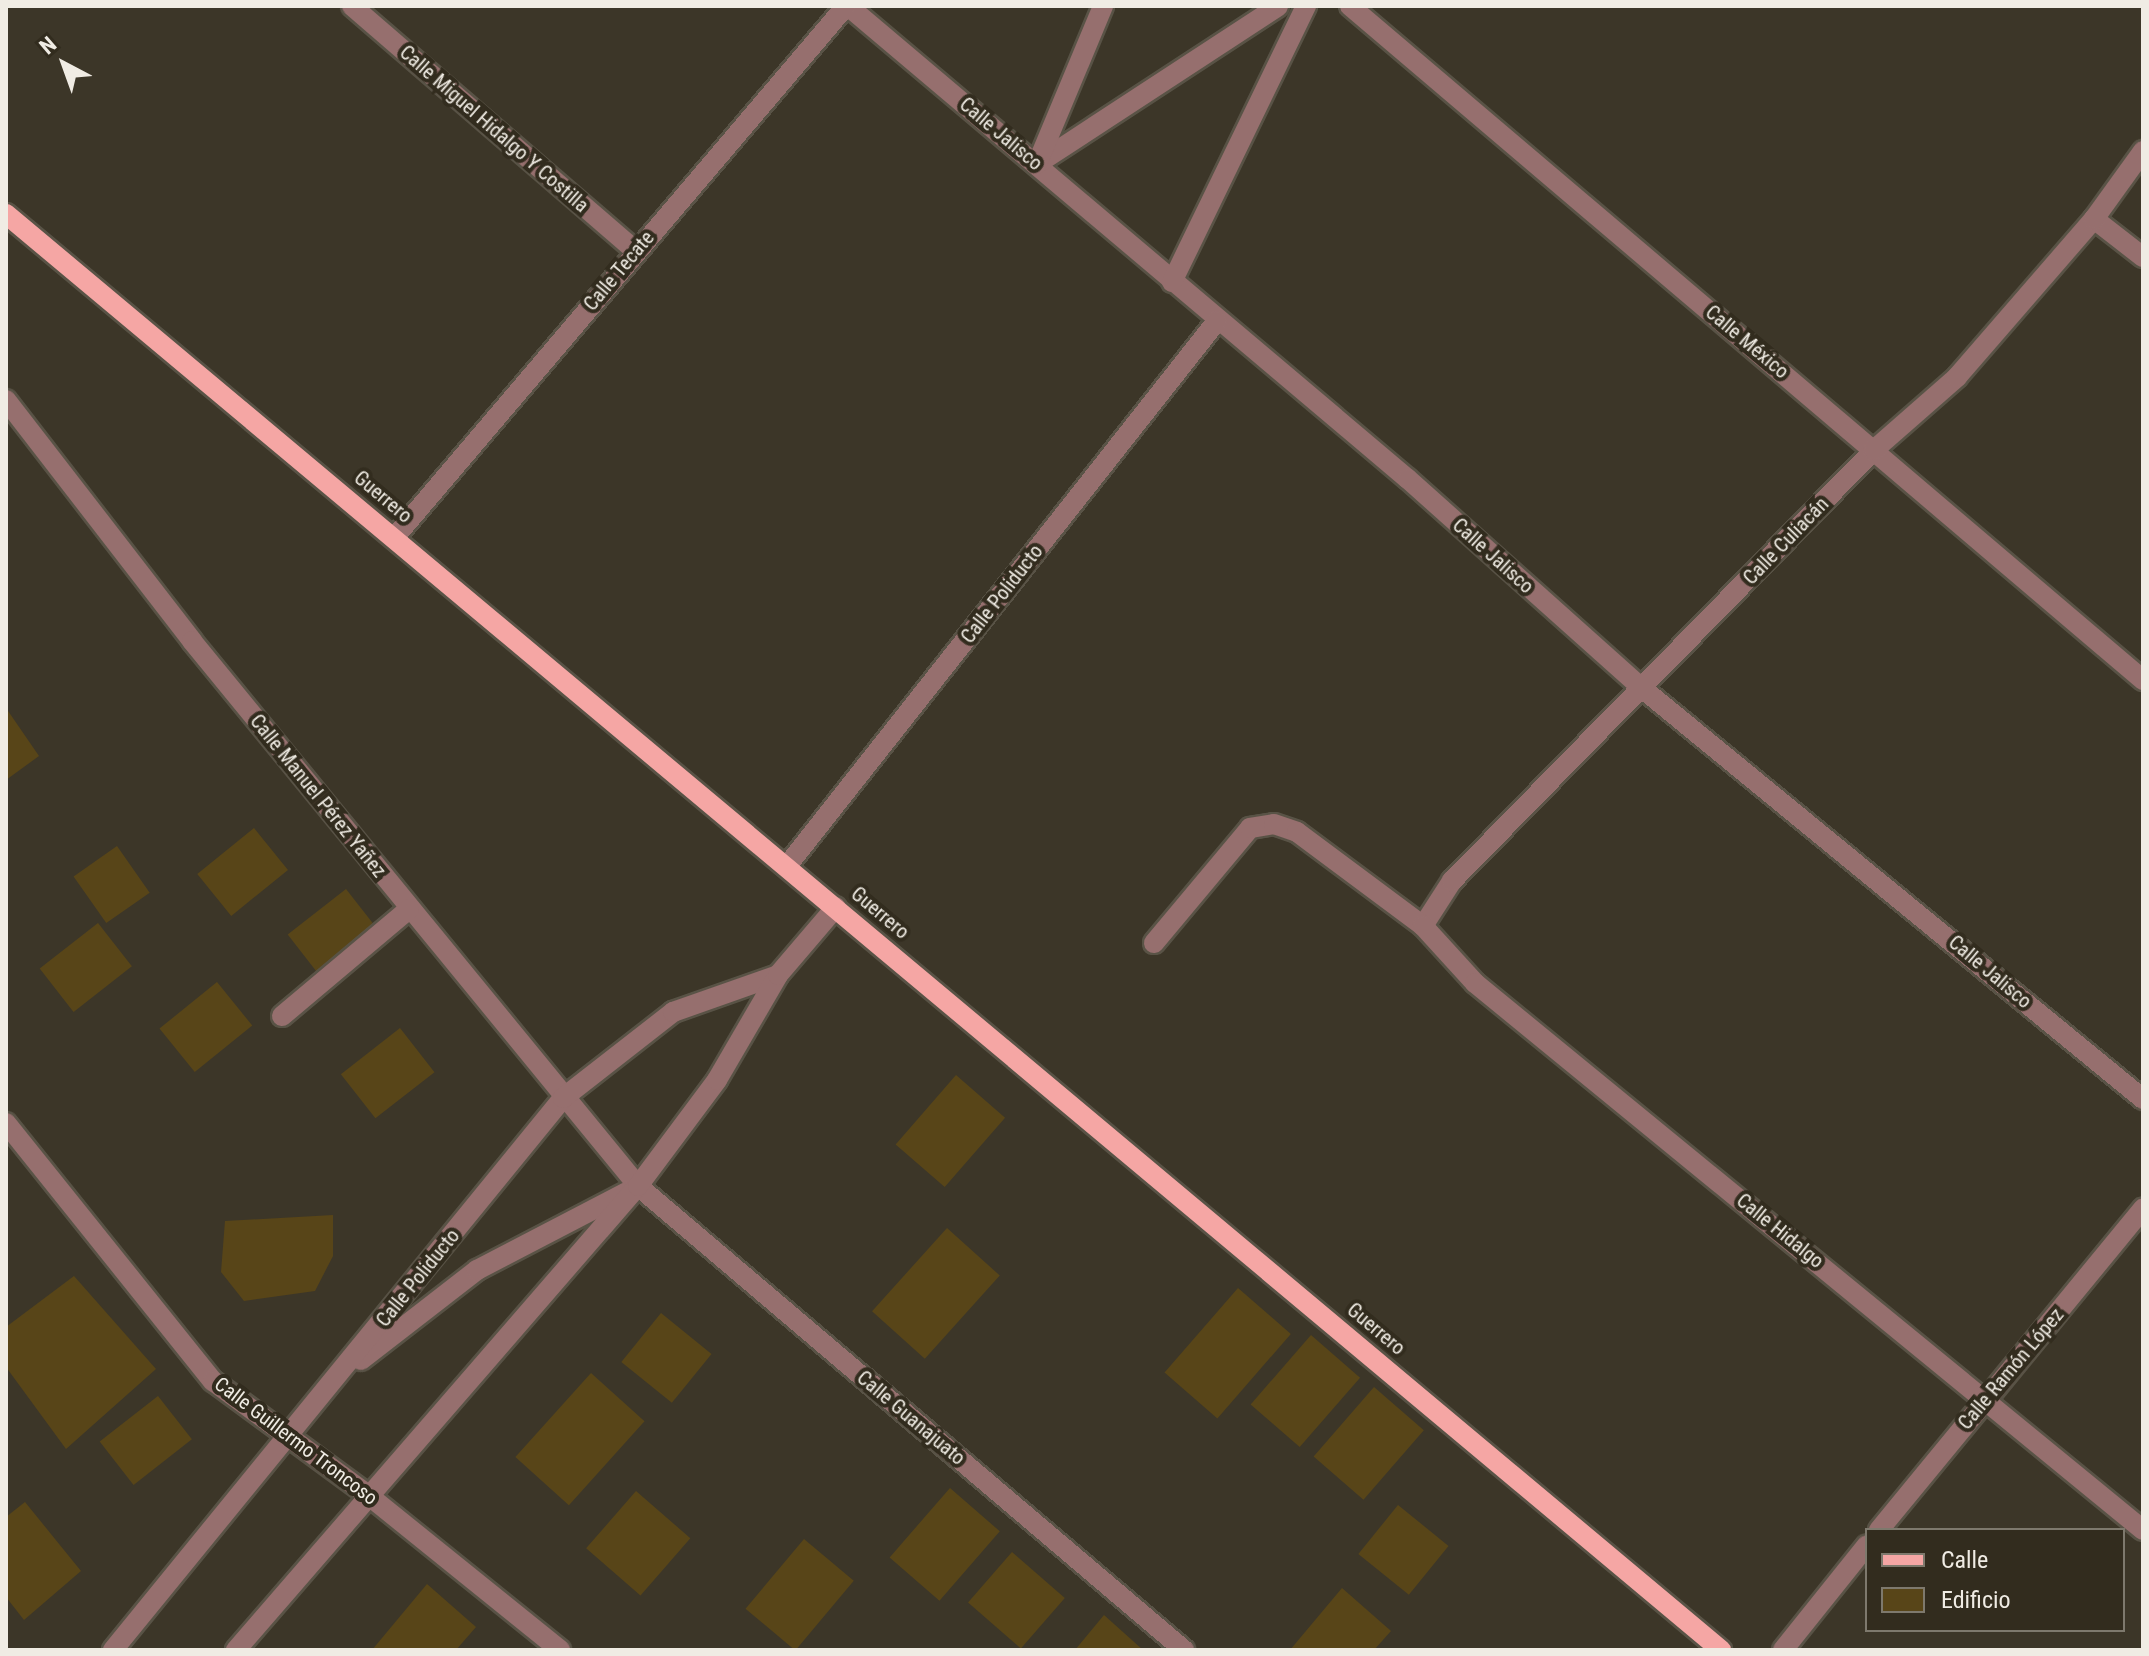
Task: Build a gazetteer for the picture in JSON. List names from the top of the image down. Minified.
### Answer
{"streets":{"main road":["Guerrero"],"street":["Calle Miguel Hidalgo Y Costilla","Calle Jalisco","Calle Tecate","Calle México","Calle Culiacán","Calle Poliducto","Calle Manuel Pérez Yañez","Calle Hidalgo","Calle Ramón López","Calle Guanajuato","Calle Guillermo Troncoso"]},"crossings":[["Calle Miguel Hidalgo Y Costilla","Calle Tecate"],["Calle Jalisco","Calle Tecate"],["Calle Jalisco","Calle Culiacán"],["Calle Jalisco","Calle Poliducto"],["Calle Tecate","Guerrero"],["Calle México","Calle Culiacán"],["Guerrero","Calle Poliducto"],["Calle Culiacán","Calle Hidalgo"],["Calle Poliducto","Calle Manuel Pérez Yañez"],["Calle Poliducto","Calle Guillermo Troncoso"],["Calle Manuel Pérez Yañez","Calle Guanajuato"],["Calle Hidalgo","Calle Ramón López"]],"legend":["Calle","Edificio"],"north":"top left"}
